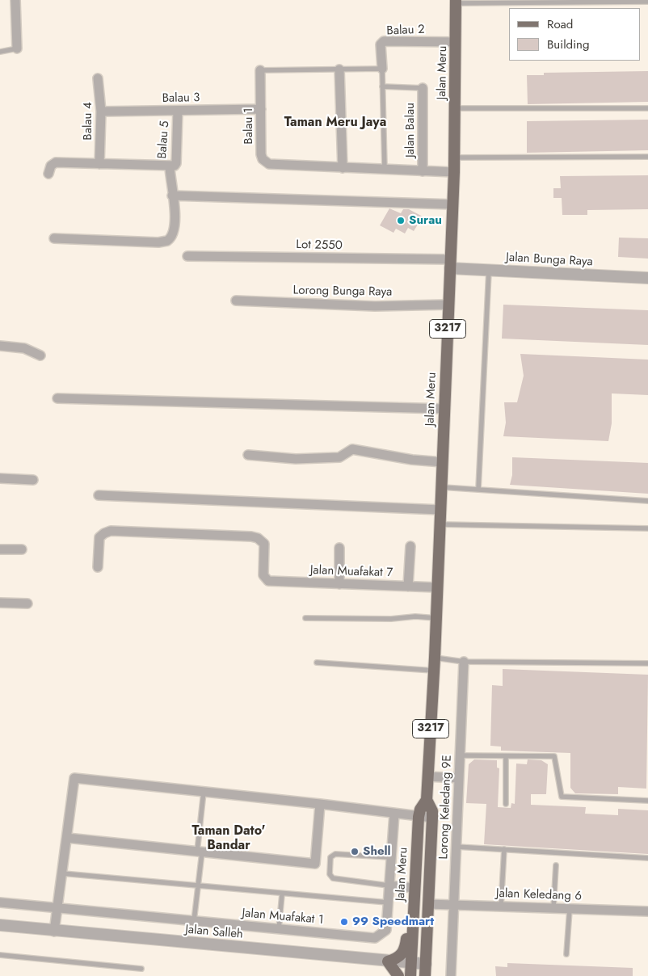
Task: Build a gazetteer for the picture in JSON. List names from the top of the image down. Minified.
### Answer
{"streets":{"main road":["Jalan Meru","3217"],"street":["Balau 2","Balau 3","Balau 4","Balau 1","Jalan Balau","Balau 5","Lot 2550","Jalan Bunga Raya","Lorong Bunga Raya","Jalan Muafakat 7","Lorong Keledang 9E","Jalan Keledang 6","Jalan Muafakat 1","Jalan Salleh"]},"crossings":[["Balau 2","Jalan Meru"],["Balau 2","Balau 1"],["Jalan Meru","Balau 1"],["Jalan Meru","Lot 2550"],["Jalan Meru","Jalan Bunga Raya"],["Jalan Meru","Lorong Bunga Raya"],["Jalan Meru","Jalan Muafakat 7"],["Jalan Meru","Jalan Keledang 6"],["Jalan Meru","Jalan Salleh"],["Balau 3","Balau 4"],["Balau 3","Balau 1"],["Balau 3","Balau 5"],["Balau 1","Jalan Balau"],["Lot 2550","Jalan Bunga Raya"],["Lorong Keledang 9E","Jalan Keledang 6"]],"districts":["Taman Meru Jaya","Taman Dato' Bandar"],"places":["Surau","Shell","99 Speedmart"],"legend":["Road","Building"]}
